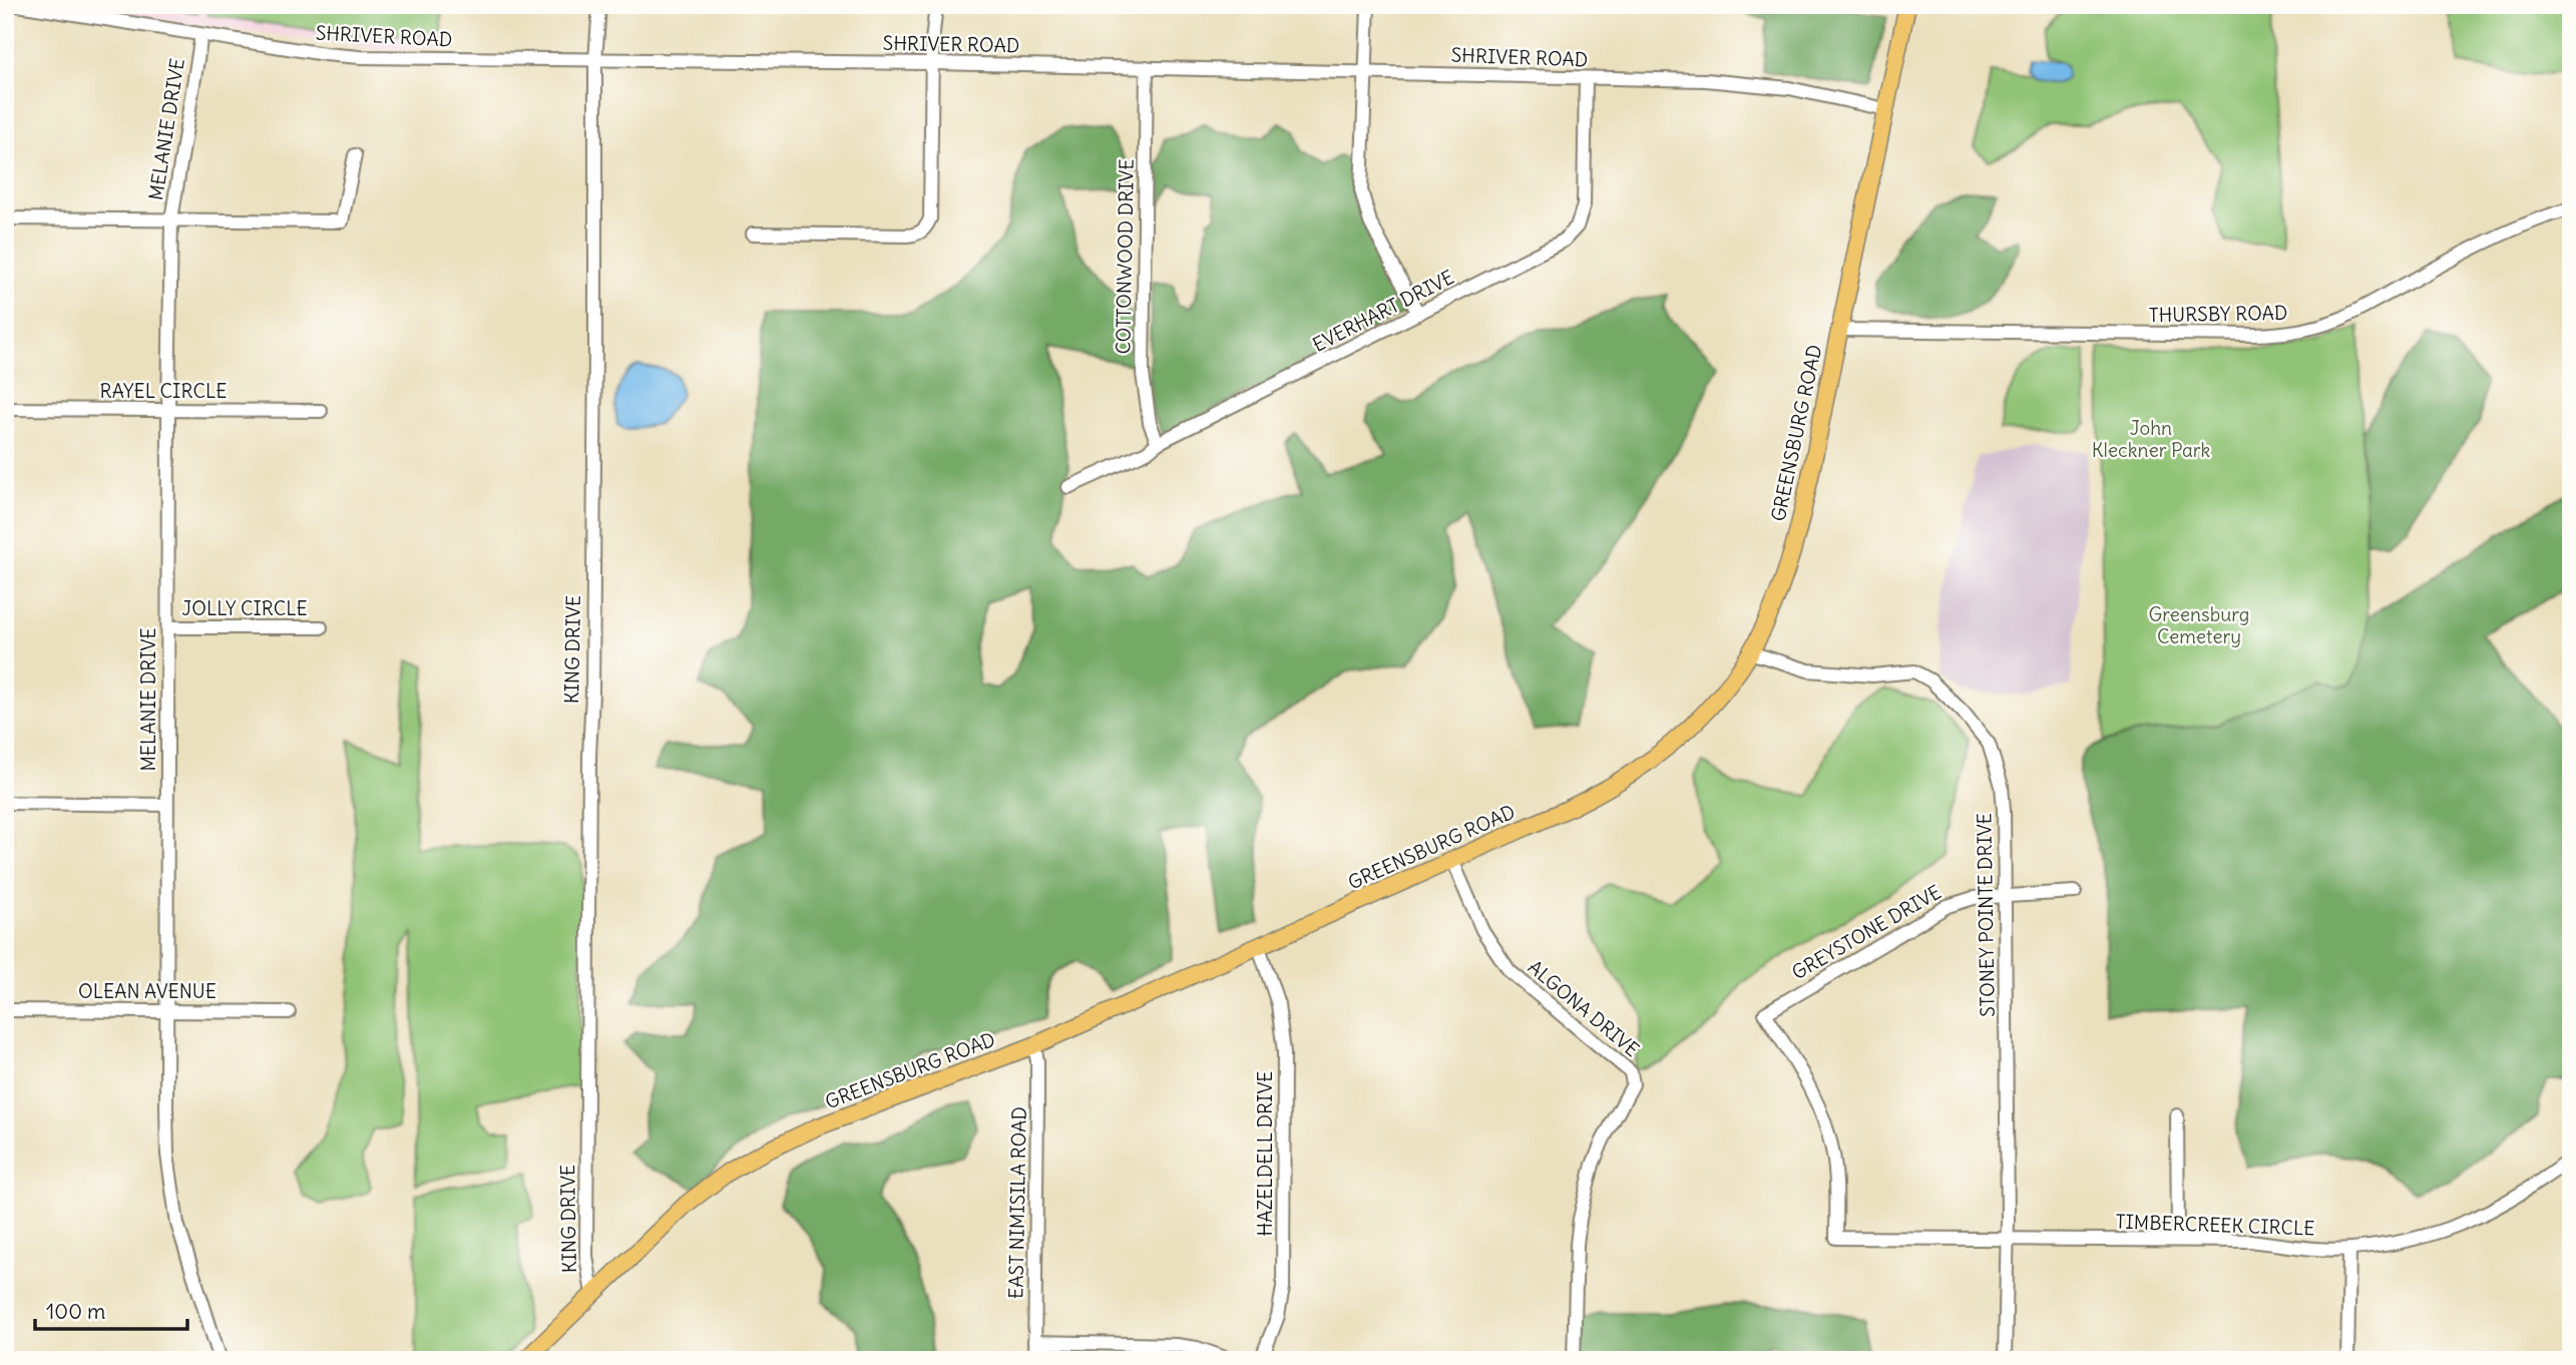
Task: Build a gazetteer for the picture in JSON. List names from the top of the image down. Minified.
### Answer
{"streets":{"main road":["GREENSBURG ROAD"],"street":["SHRIVER ROAD","MELANIE DRIVE","COTTONWOOD DRIVE","EVERHART DRIVE","THURSBY ROAD","RAYEL CIRCLE","JOLLY CIRCLE","KING DRIVE","STONEY POINTE DRIVE","GREYSTONE DRIVE","OLEAN AVENUE","ALGONA DRIVE","HAZELDELL DRIVE","EAST NIMISILA ROAD","TIMBERCREEK CIRCLE"]},"crossings":[["SHRIVER ROAD","MELANIE DRIVE"],["SHRIVER ROAD","COTTONWOOD DRIVE"],["SHRIVER ROAD","EVERHART DRIVE"],["SHRIVER ROAD","GREENSBURG ROAD"],["SHRIVER ROAD","KING DRIVE"],["MELANIE DRIVE","RAYEL CIRCLE"],["MELANIE DRIVE","JOLLY CIRCLE"],["MELANIE DRIVE","OLEAN AVENUE"],["COTTONWOOD DRIVE","EVERHART DRIVE"],["THURSBY ROAD","GREENSBURG ROAD"],["GREENSBURG ROAD","KING DRIVE"],["GREENSBURG ROAD","STONEY POINTE DRIVE"],["GREENSBURG ROAD","ALGONA DRIVE"],["GREENSBURG ROAD","HAZELDELL DRIVE"],["GREENSBURG ROAD","EAST NIMISILA ROAD"],["STONEY POINTE DRIVE","GREYSTONE DRIVE"],["STONEY POINTE DRIVE","TIMBERCREEK CIRCLE"],["GREYSTONE DRIVE","TIMBERCREEK CIRCLE"]],"parks":["John Kleckner Park","Greensburg Cemetery"],"scale_bar":"100 m"}
